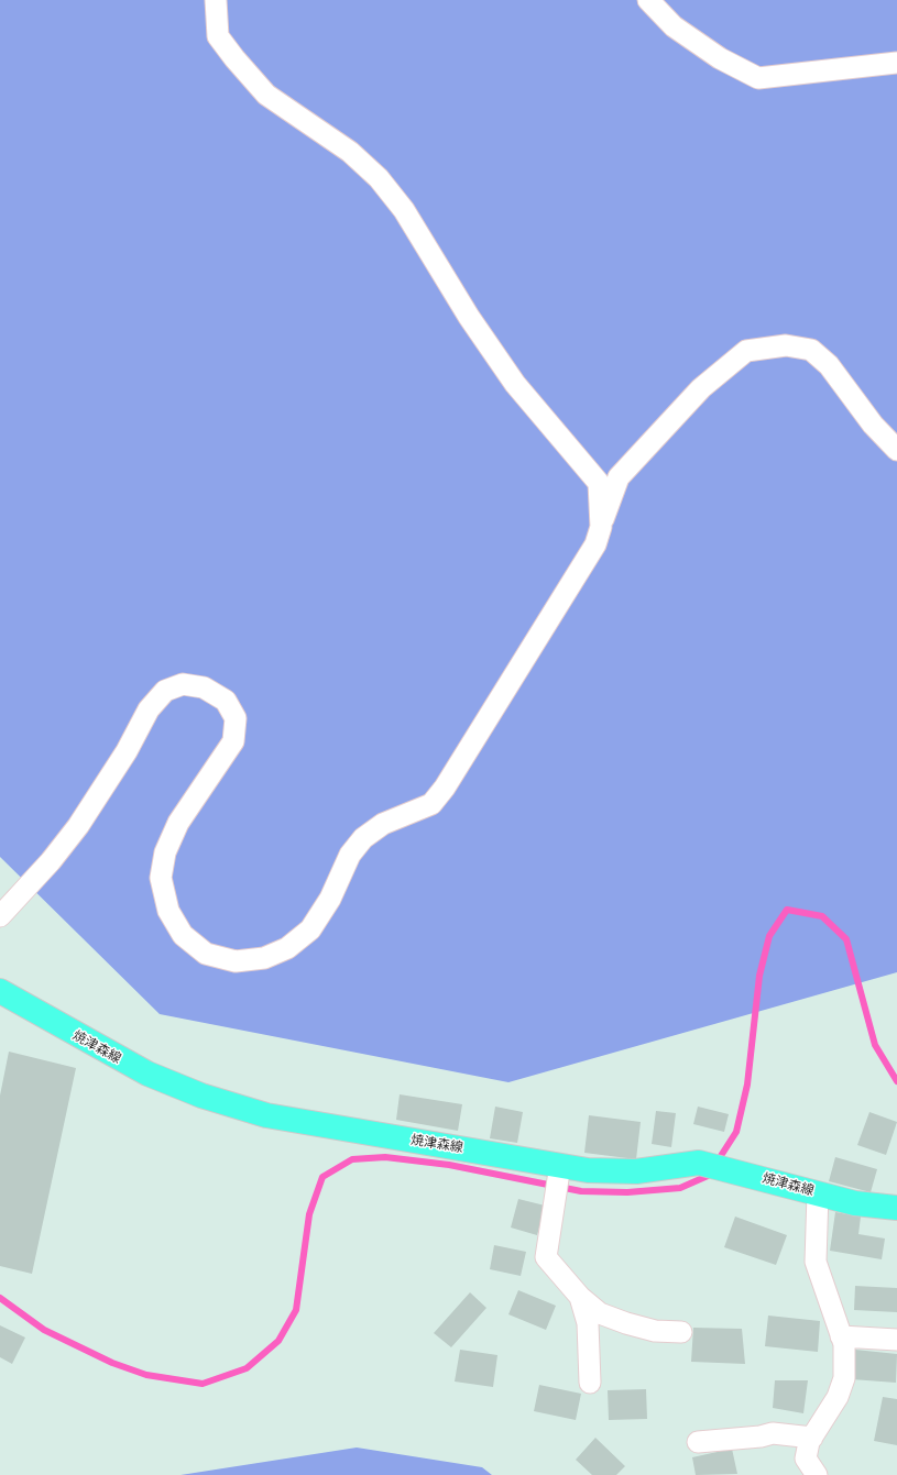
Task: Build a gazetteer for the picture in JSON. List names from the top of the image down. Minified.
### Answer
{"streets":{"main road":["焼津森線"]}}
